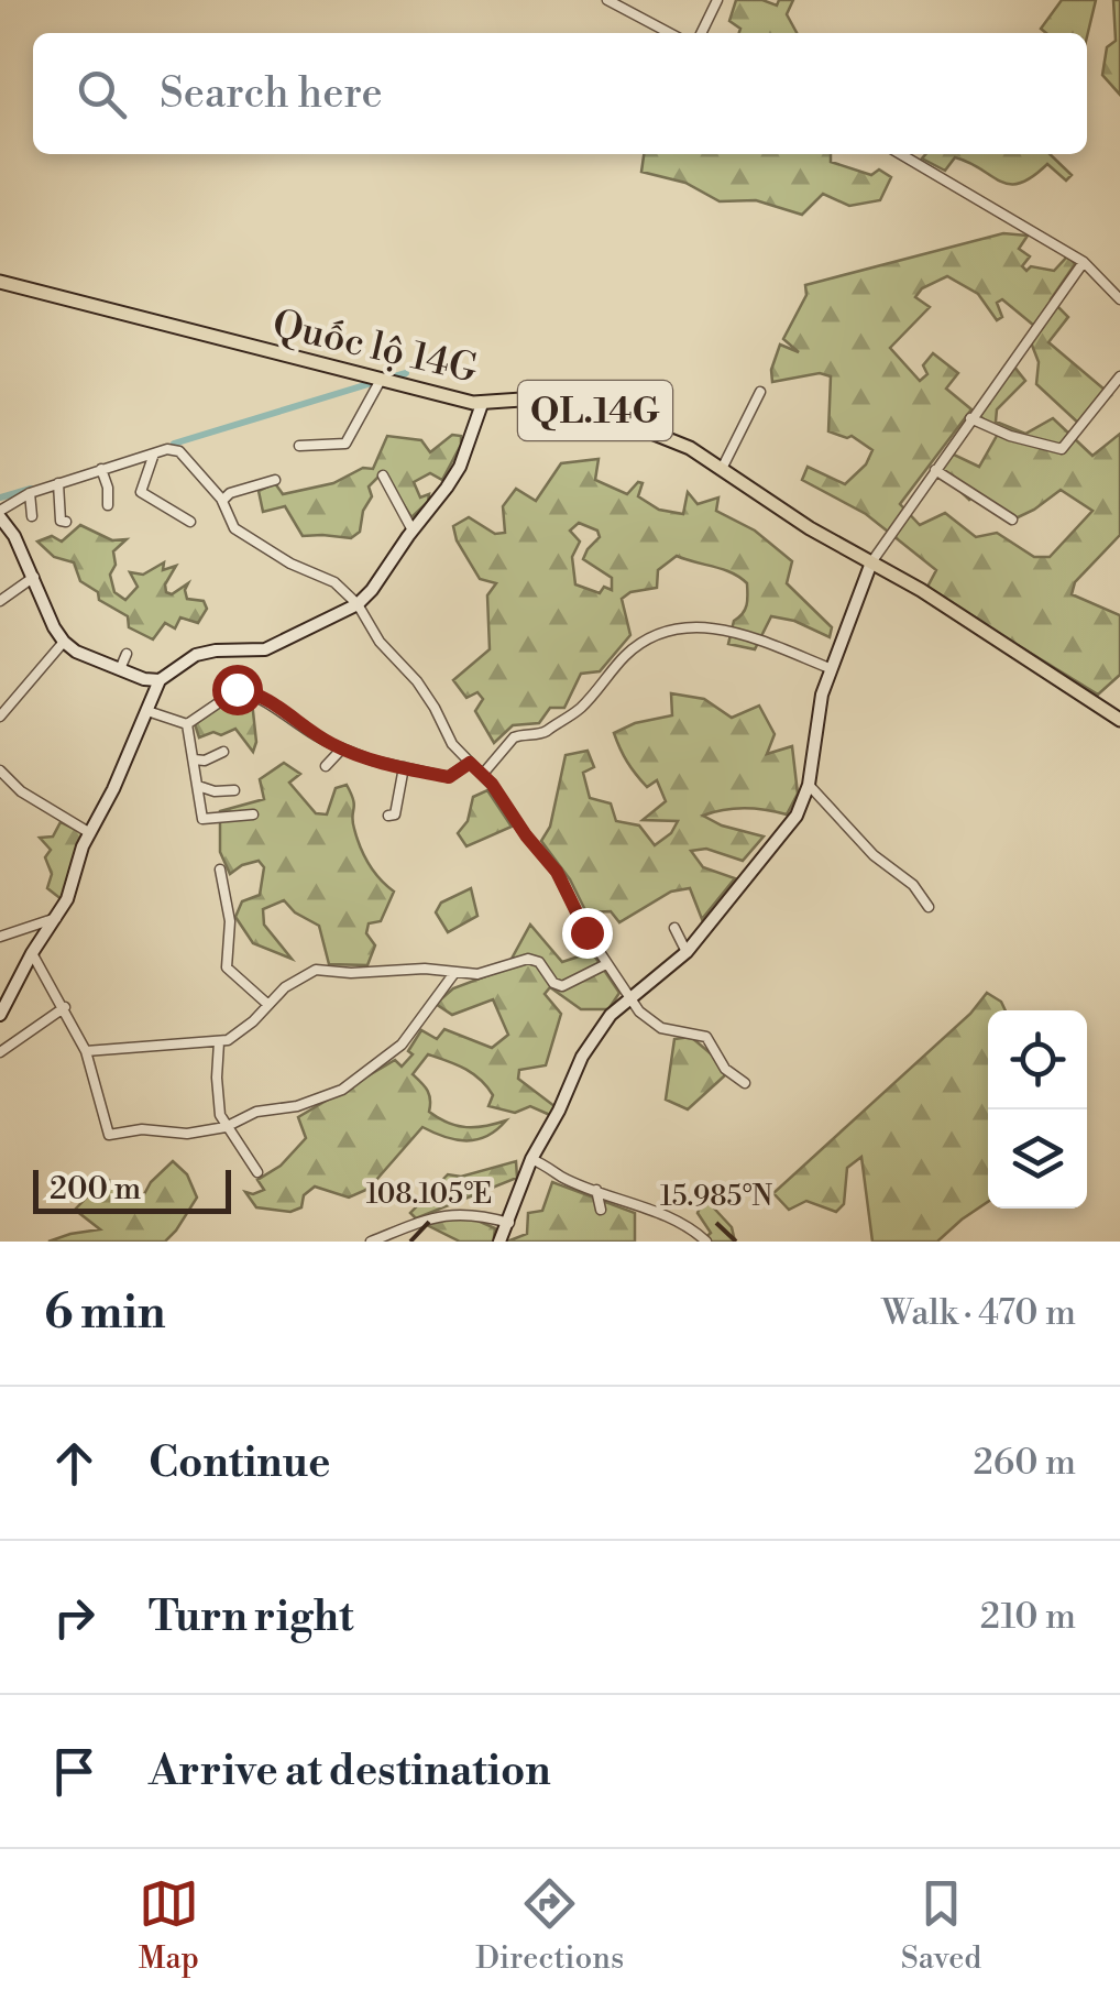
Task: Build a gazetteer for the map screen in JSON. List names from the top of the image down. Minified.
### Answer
{"streets":{"main road":["Quốc lộ 14G","QL.14G"]},"scale_bar":"200 m","page":{"search":"Search here","scale":"200 m","heading":["6 min","Walk · 470 m"],"list":[["Continue","260 m"],["Turn right","210 m"],"Arrive at destination"],"nav":["Map","Directions","Saved"]},"coordinates":["108.105°E","15.985°N"]}
